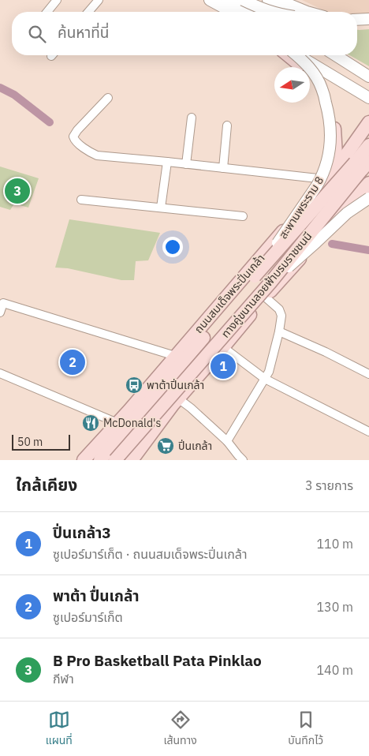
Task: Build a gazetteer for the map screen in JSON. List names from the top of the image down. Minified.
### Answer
{"streets":{"main road":["สะพานพระราม 8","ทางคู่ขนานลอยฟ้าบรมราชชนนี","ถนนสมเด็จพระปิ่นเกล้า"]},"crossings":[["สะพานพระราม 8","ทางคู่ขนานลอยฟ้าบรมราชชนนี"]],"places":{"bus stop":["พาต้าปิ่นเกล้า"],"restaurant":["McDonald's"],"supermarket":["ปิ่นเกล้า"]},"scale_bar":"50 m","north":"left","page":{"search":"ค้นหาที่นี่","pins":["3","2","1"],"scale":"50 m","heading":["ใกล้เคียง","3 รายการ"],"list":[{"mark":"1","name":"ปิ่นเกล้า3","note":"ซูเปอร์มาร์เก็ต · ถนนสมเด็จพระปิ่นเกล้า","value":"110 m"},{"mark":"2","name":"พาต้า ปื่นเกล้า","note":"ซูเปอร์มาร์เก็ต","value":"130 m"},{"mark":"3","name":"B Pro Basketball Pata Pinklao","note":"กีฬา","value":"140 m"}],"nav":["แผนที่","เส้นทาง","บันทึกไว้"]}}
